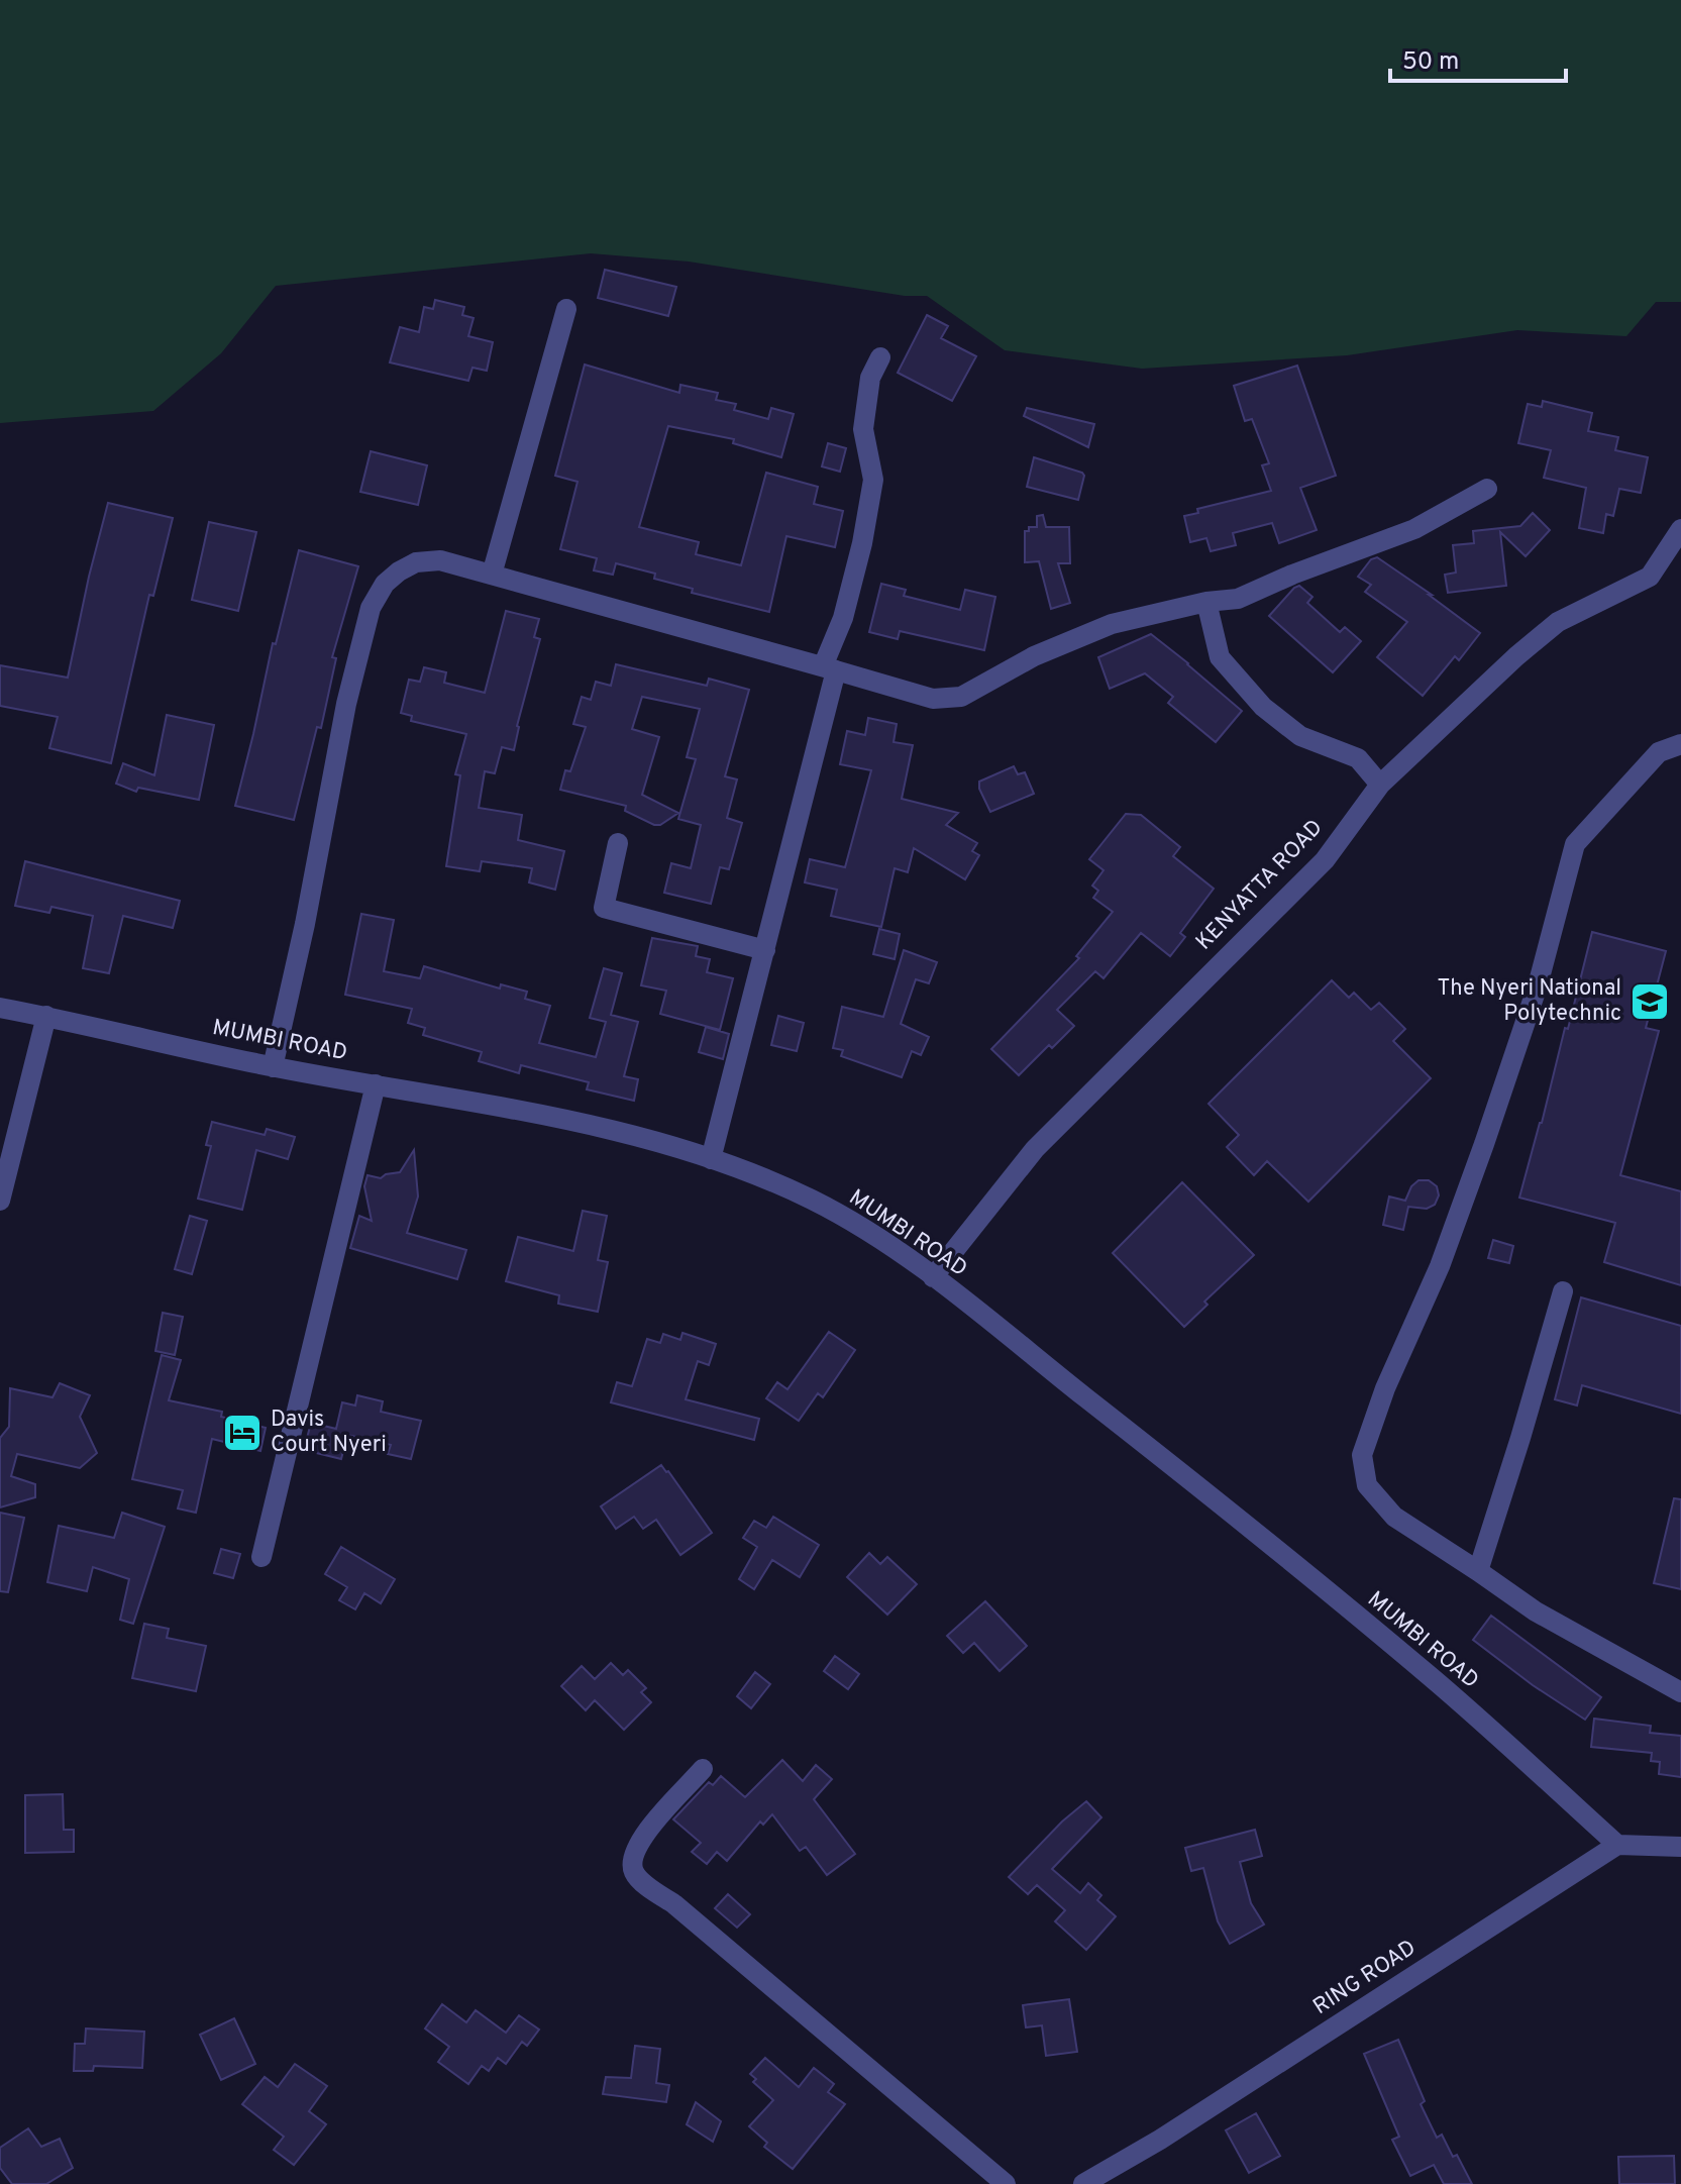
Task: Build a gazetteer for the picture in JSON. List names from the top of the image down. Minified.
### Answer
{"streets":{"street":["KENYATTA ROAD","MUMBI ROAD","RING ROAD"]},"crossings":[["KENYATTA ROAD","MUMBI ROAD"],["MUMBI ROAD","RING ROAD"]],"places":{"school or university":["The Nyeri National Polytechnic"],"hotel":["Davis Court Nyeri"]},"scale_bar":"50 m"}
